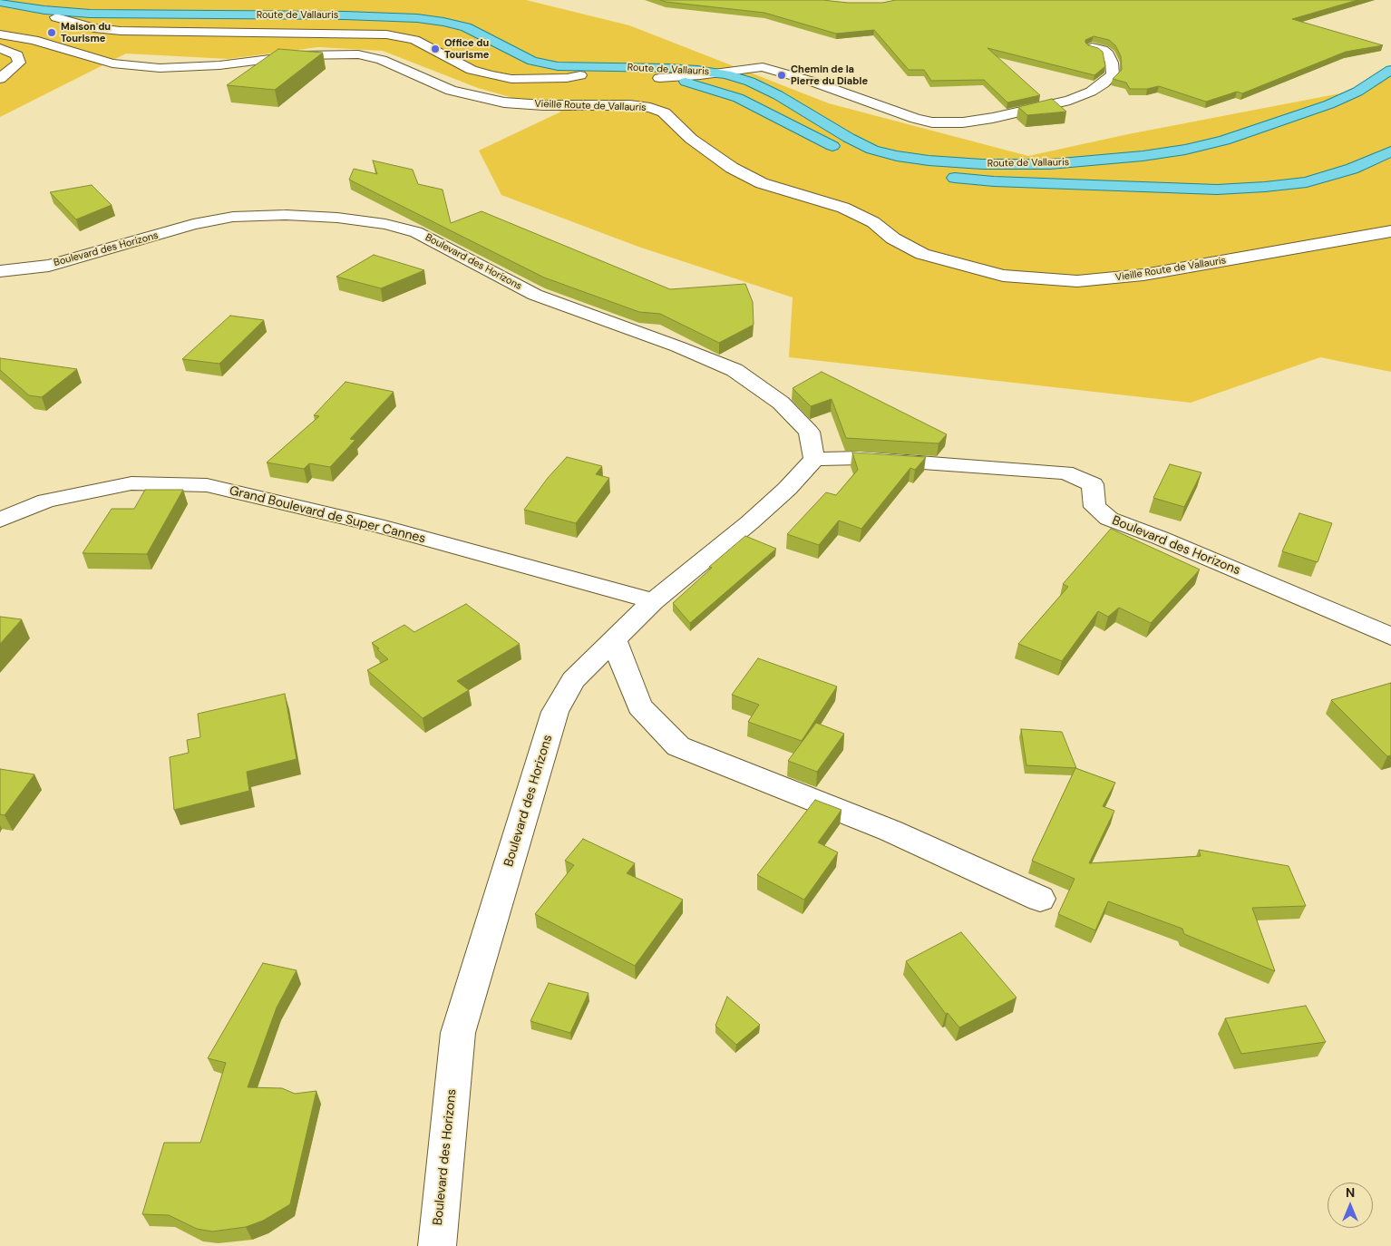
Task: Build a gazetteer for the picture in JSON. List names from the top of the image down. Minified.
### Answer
{"streets":{"main road":["Route de Vallauris"],"street":["Vieille Route de Vallauris","Boulevard des Horizons","Grand Boulevard de Super Cannes"]},"crossings":[["Boulevard des Horizons","Grand Boulevard de Super Cannes"]],"places":["Maison du Tourisme","Office du Tourisme","Chemin de la Pierre du Diable"],"north":"top"}
